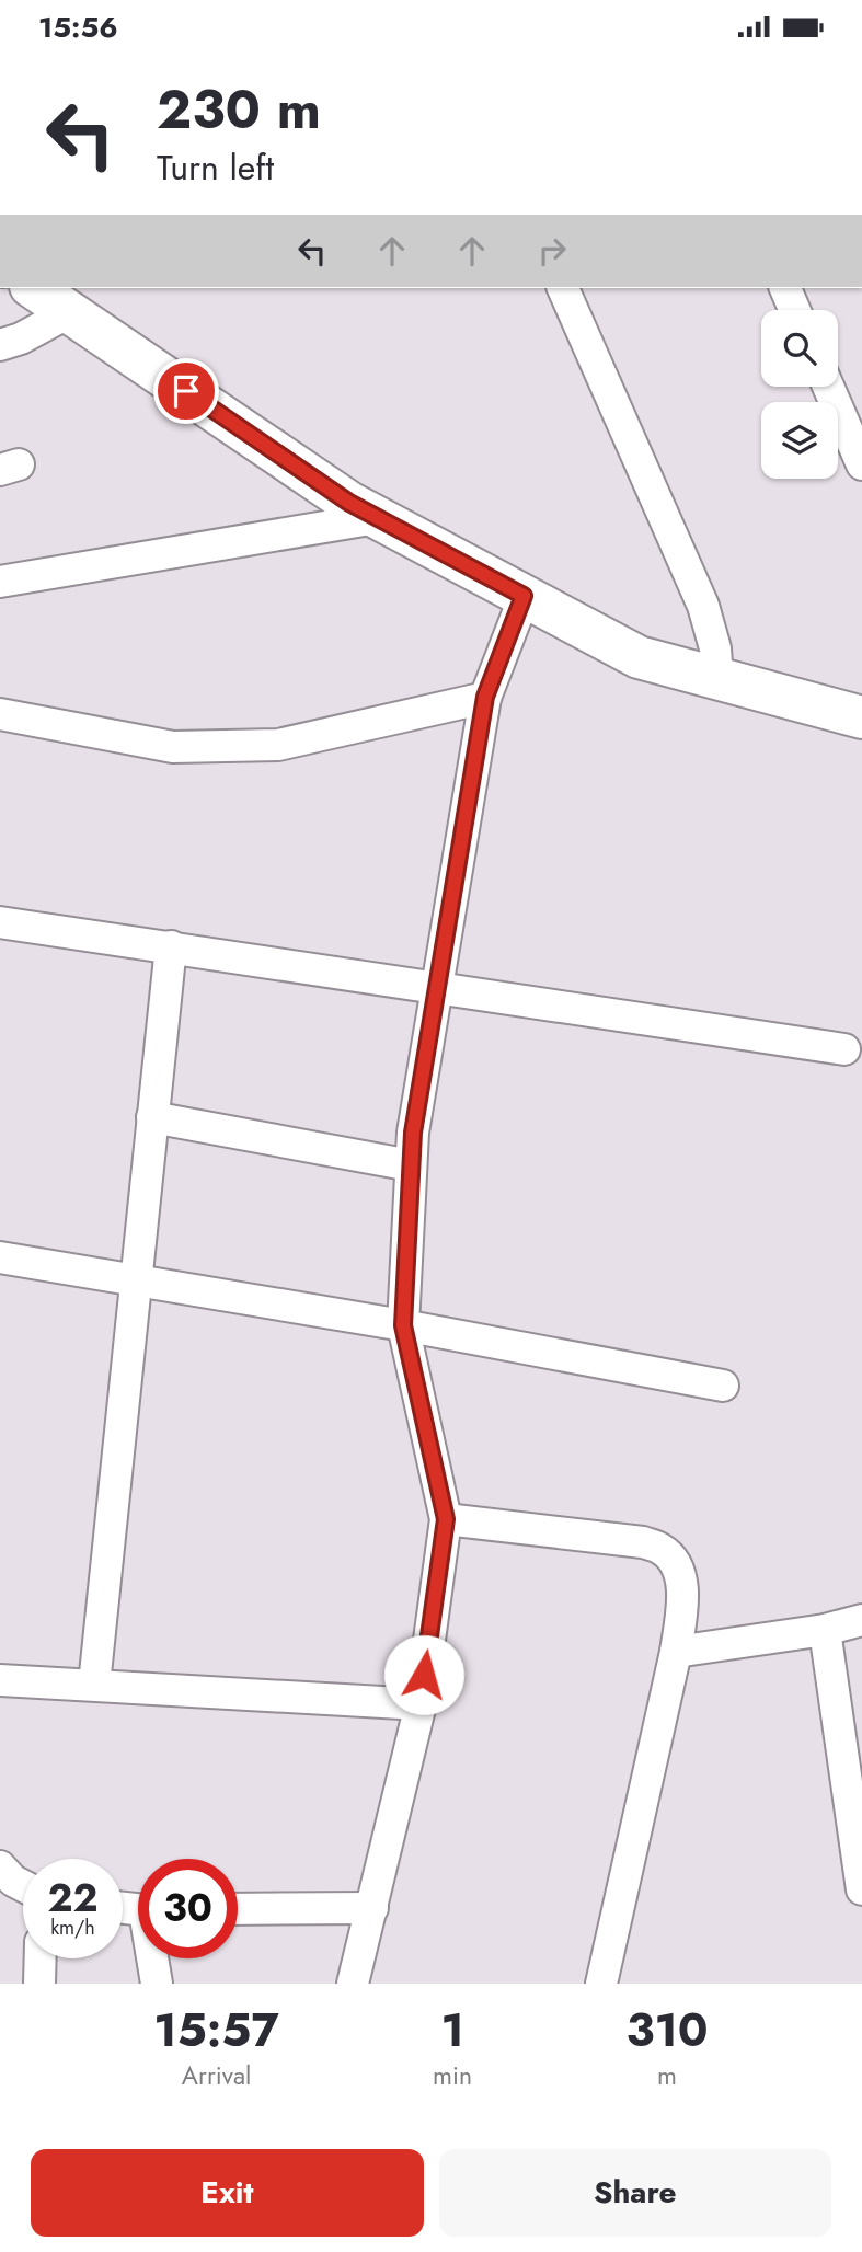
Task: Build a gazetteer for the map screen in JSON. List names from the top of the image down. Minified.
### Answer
{"page":{"status":"15:56","turn":["230 m","Turn left"],"speed":"22 km/h","limit":"30","eta":["15:57","Arrival","1","min","310","m"],"buttons":["Exit","Share"]}}
